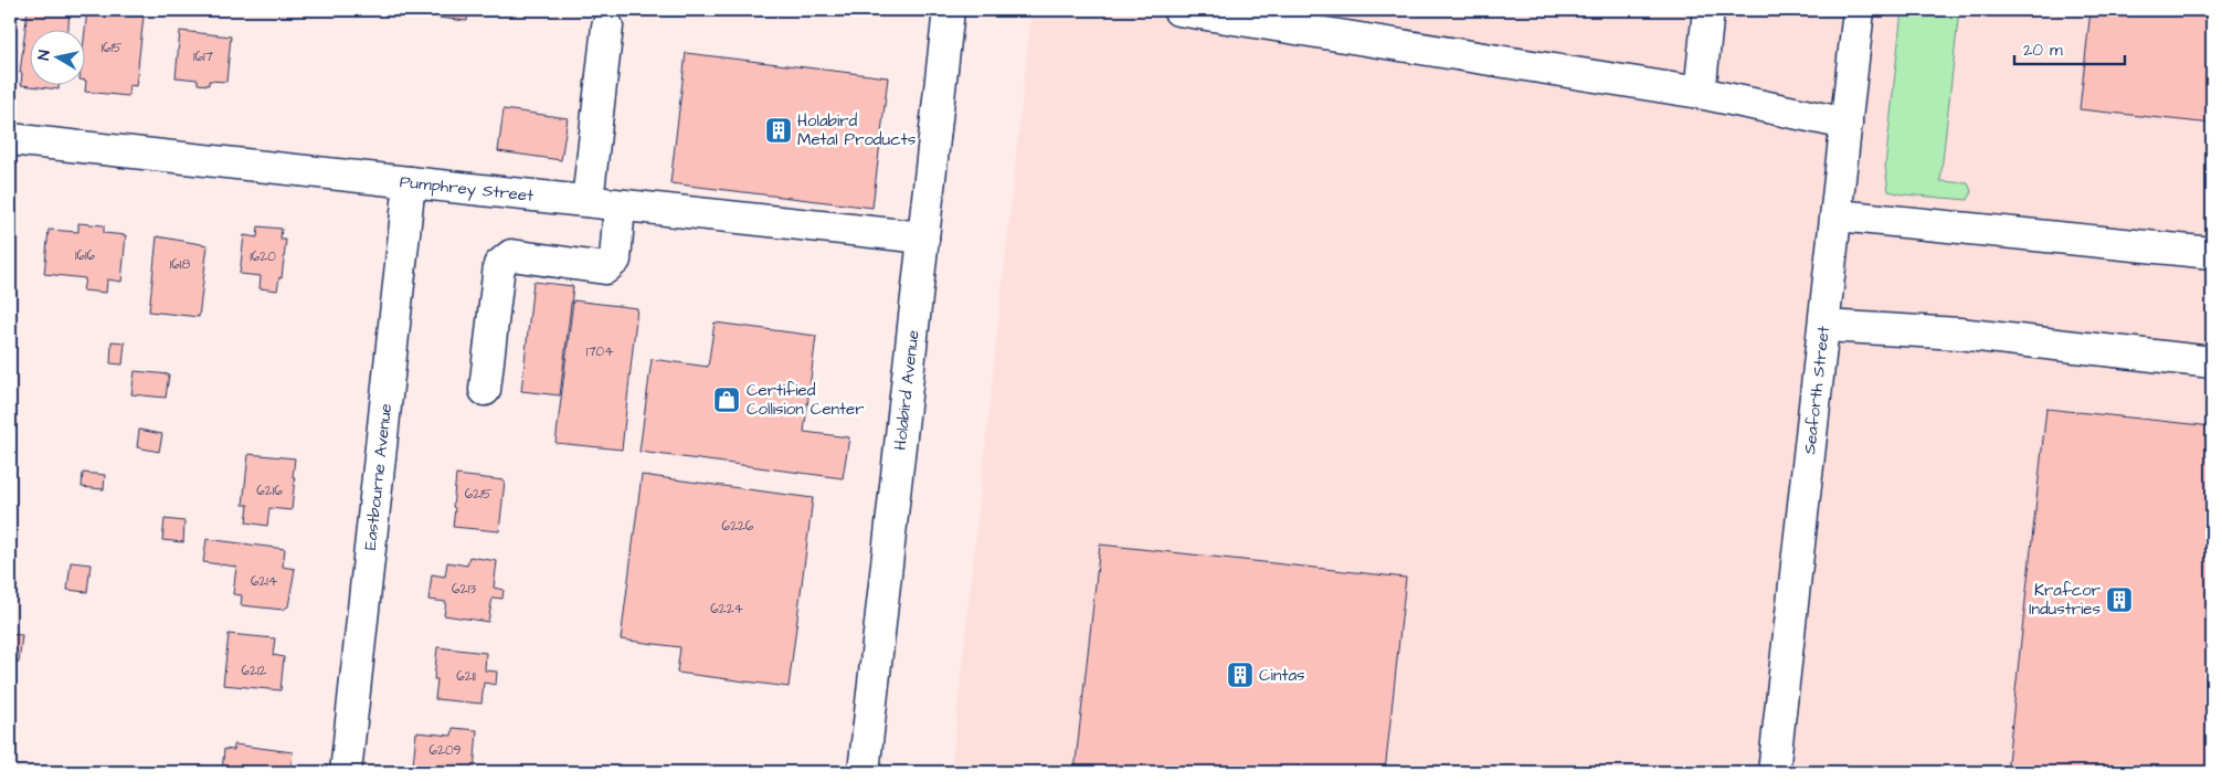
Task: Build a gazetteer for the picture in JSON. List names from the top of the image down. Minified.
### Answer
{"streets":{"street":["Pumphrey Street","Holabird Avenue","Seaforth Street","Eastbourne Avenue"]},"crossings":[["Pumphrey Street","Holabird Avenue"],["Pumphrey Street","Eastbourne Avenue"]],"places":{"building":["Holabird Metal Products","Krafcor Industries","Cintas"],"shop":["Certified Collision Center"]},"house_numbers":["1615","1617","1616","1620","1618","1704","6216","6215","6226","6214","6213","6224","6212","6211","6209"],"scale_bar":"20 m","north":"left"}
